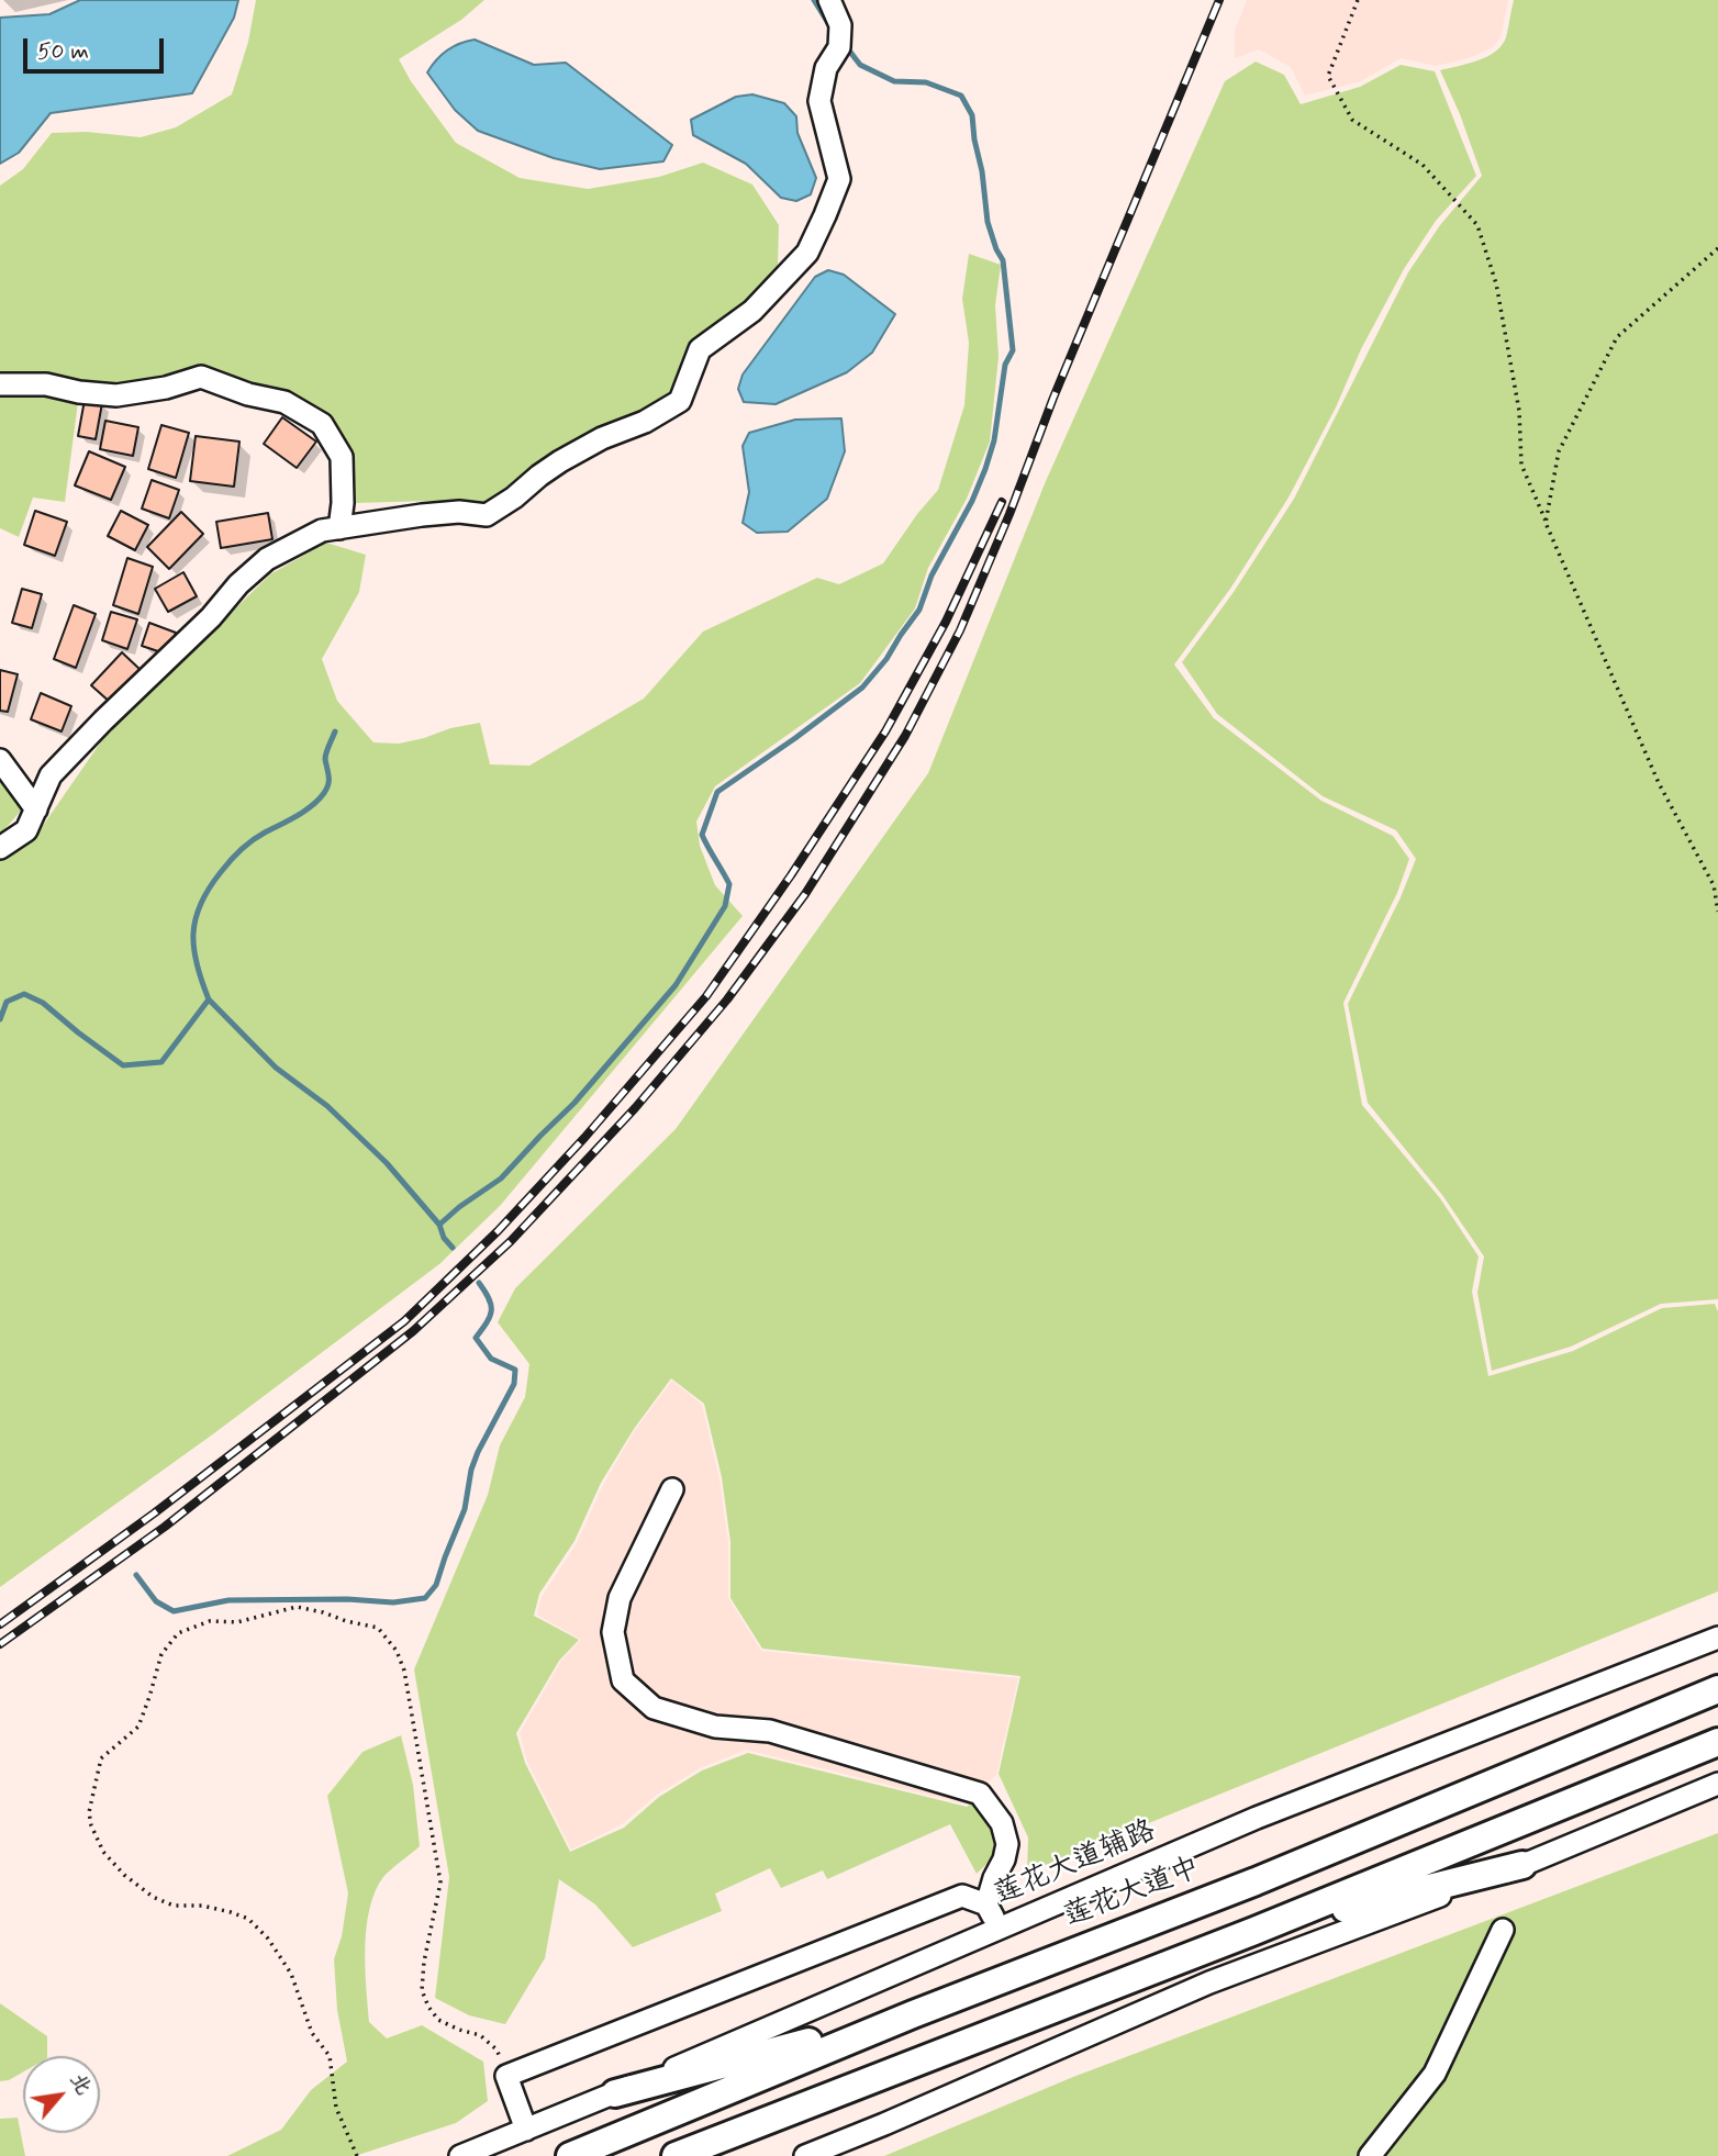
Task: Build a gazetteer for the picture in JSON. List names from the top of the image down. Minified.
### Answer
{"streets":{"main road":["莲花大道中"],"street":["莲花大道辅路"]},"scale_bar":"50 m","north":"top right"}
